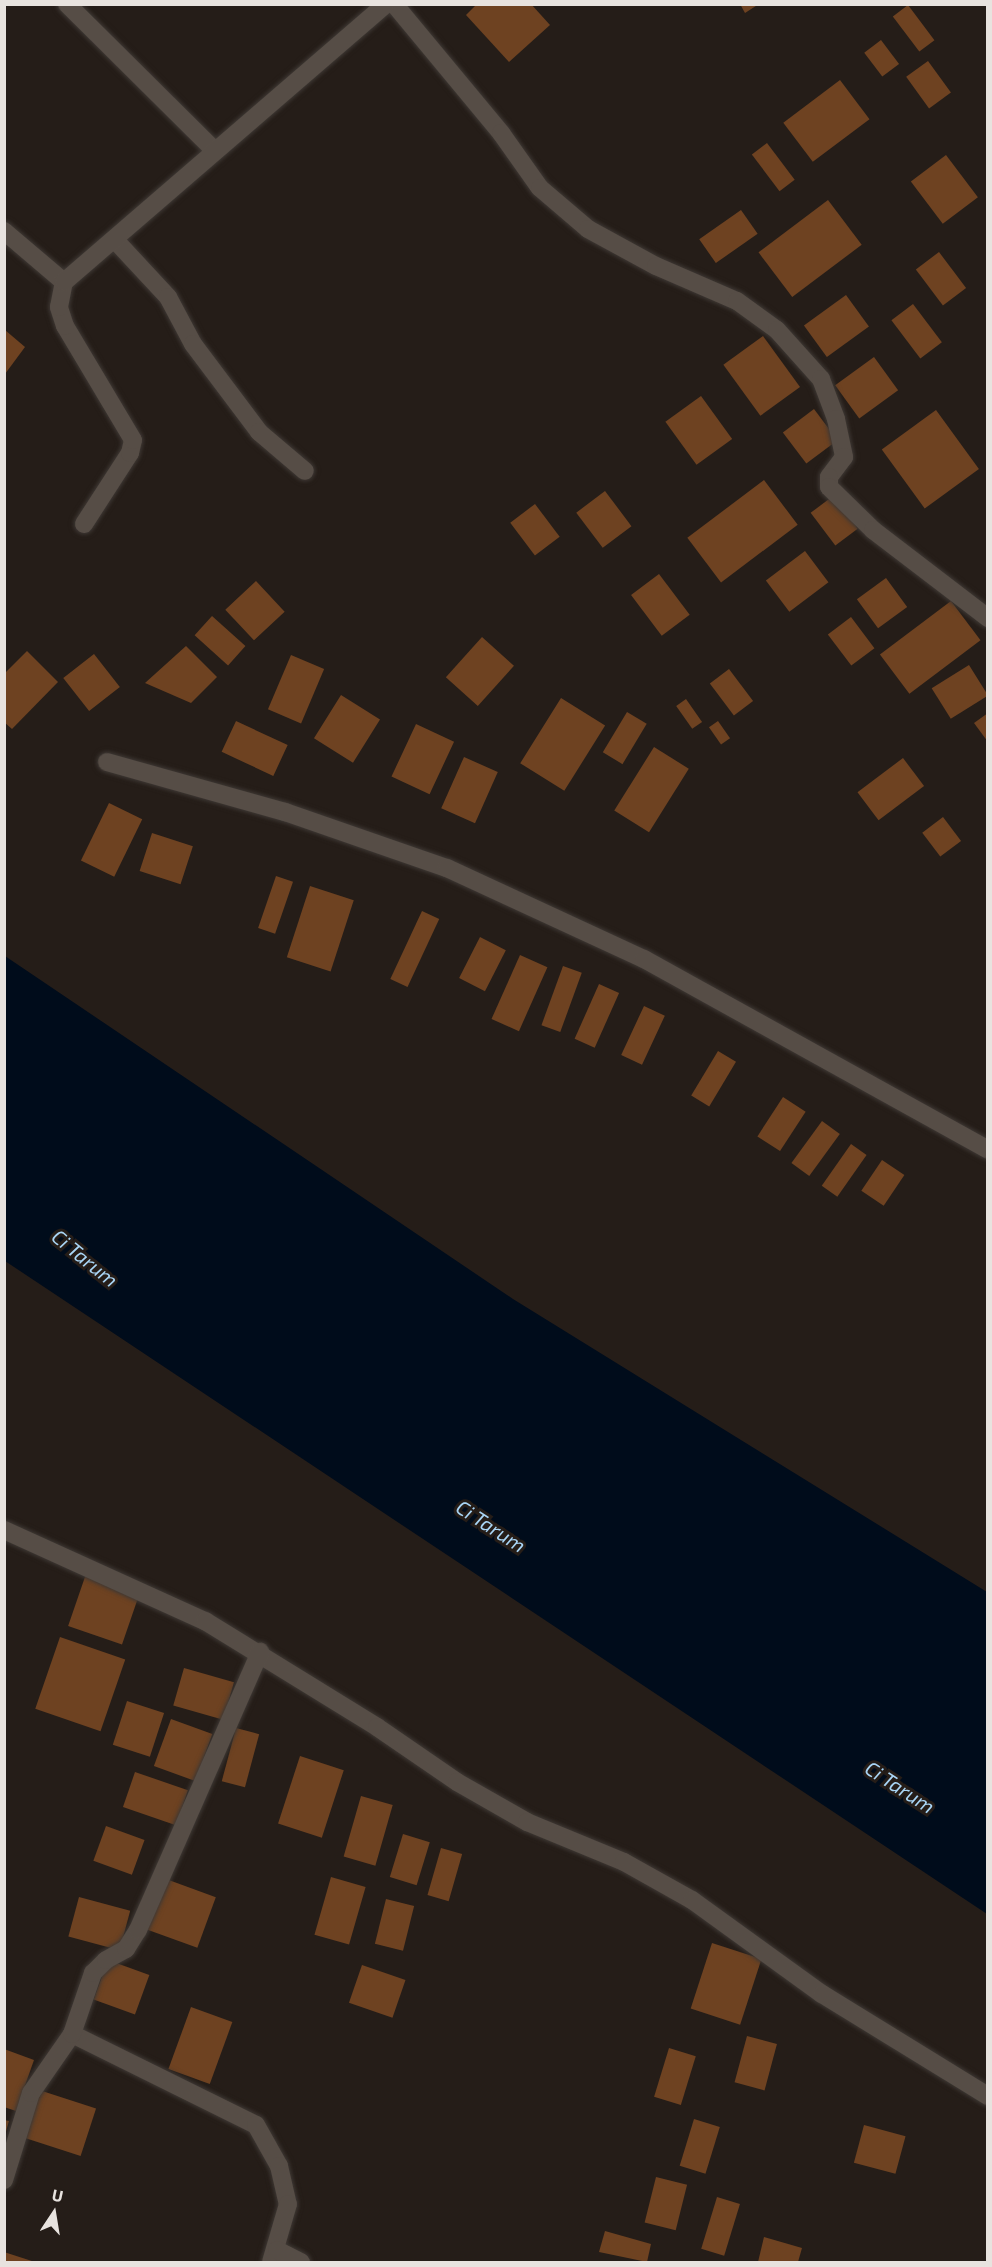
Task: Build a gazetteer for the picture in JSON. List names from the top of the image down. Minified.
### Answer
{"water":["Ci Tarum"],"north":"top"}
